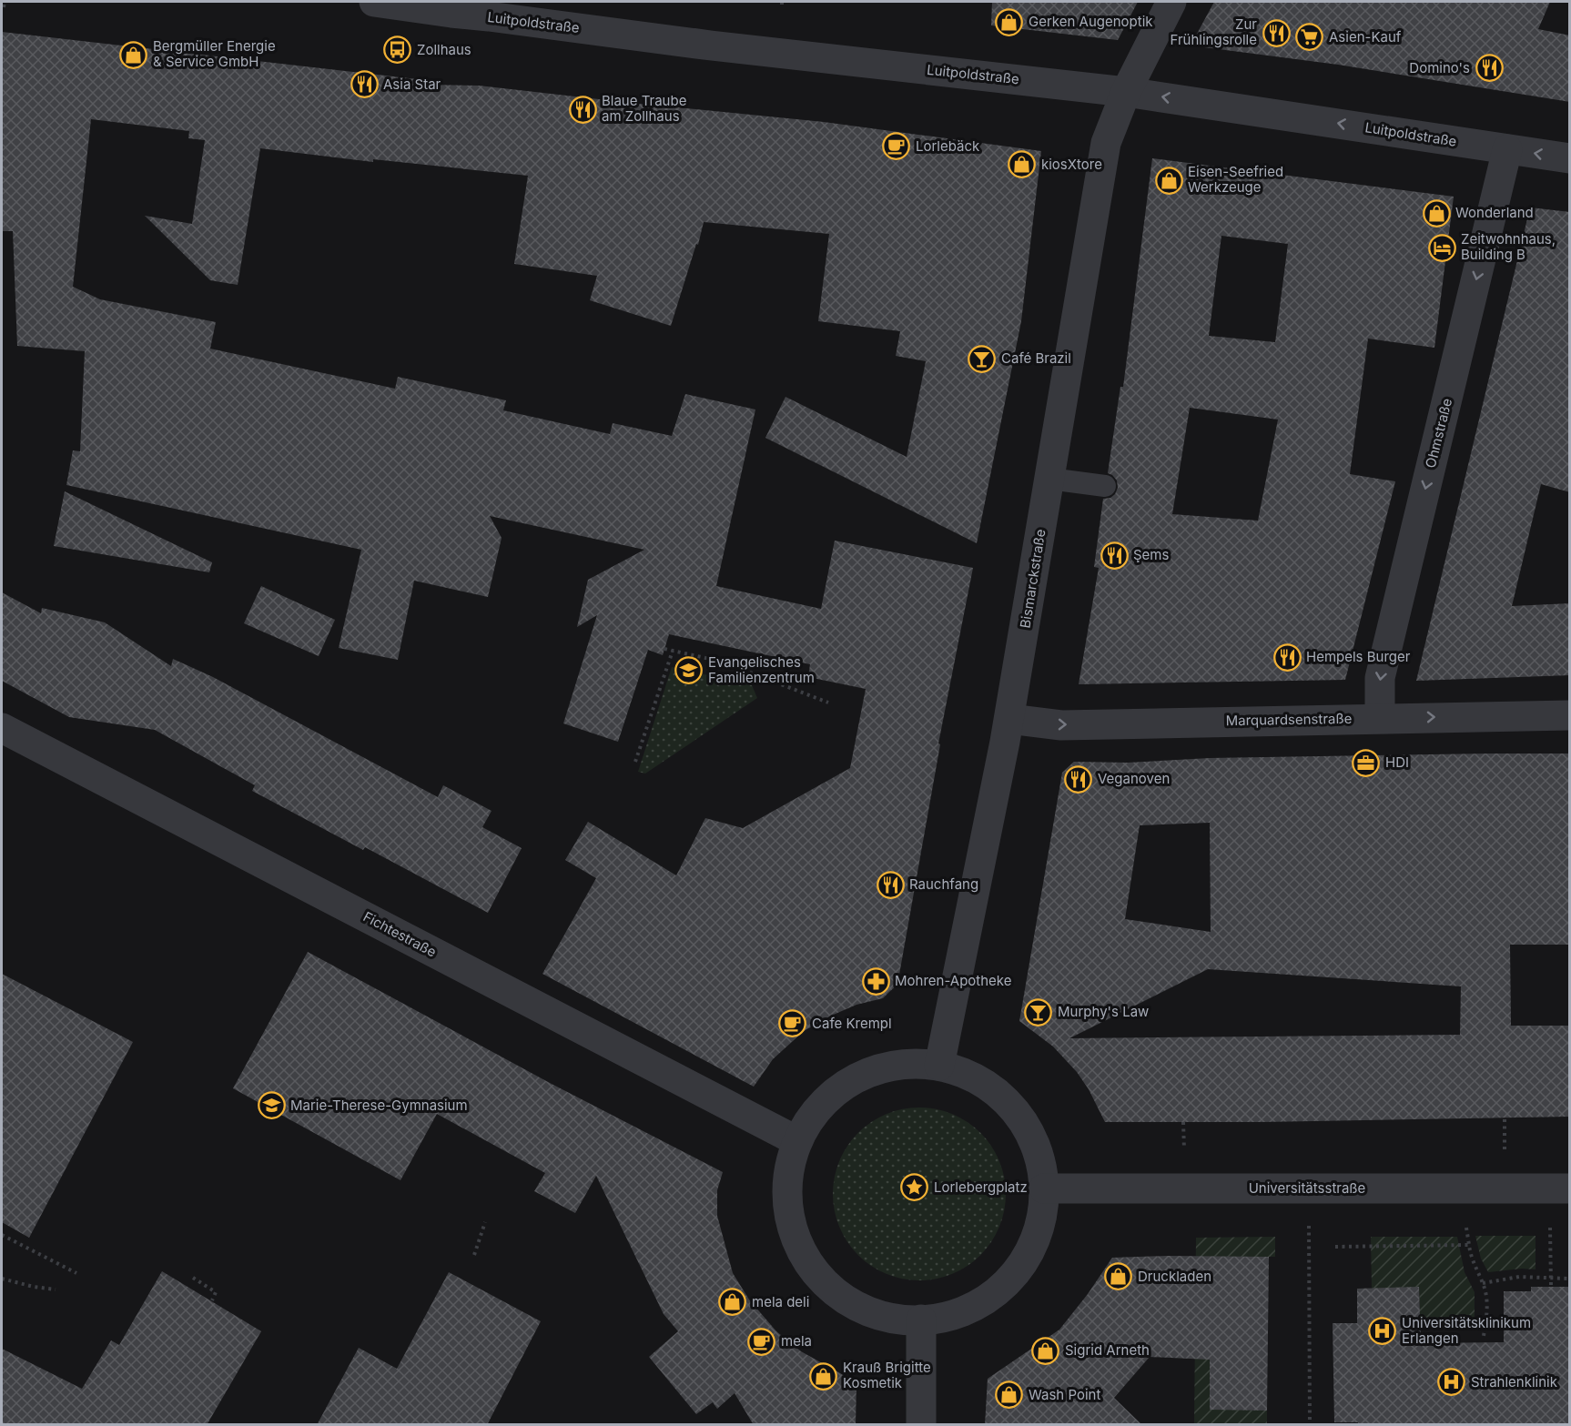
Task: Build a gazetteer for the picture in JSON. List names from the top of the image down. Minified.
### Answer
{"streets":{"street":["Luitpoldstraße","Ohmstraße","Bismarckstraße","Marquardsenstraße","Fichtestraße","Universitätsstraße"]},"crossings":[["Luitpoldstraße","Ohmstraße"],["Luitpoldstraße","Bismarckstraße"],["Ohmstraße","Marquardsenstraße"],["Bismarckstraße","Marquardsenstraße"]],"one_way":["Luitpoldstraße","Ohmstraße","Marquardsenstraße"],"places":{"shop":["Gerken Augenoptik","Bergmüller Energie & Service GmbH","kiosXtore","Eisen-Seefried Werkzeuge","Wonderland","Druckladen","mela deli","Sigrid Arneth","Krauß Brigitte Kosmetik","Wash Point"],"restaurant":["Zur Frühlingsrolle","Domino's","Asia Star","Blaue Traube am Zollhaus","Şems","Hempels Burger","Veganoven","Rauchfang"],"supermarket":["Asien-Kauf"],"bus stop":["Zollhaus"],"cafe":["Lorlebäck","Cafe Krempl","mela"],"hotel":["Zeitwohnhaus, Building B"],"bar":["Café Brazil","Murphy's Law"],"school or university":["Evangelisches Familienzentrum","Marie-Therese-Gymnasium"],"office":["HDI"],"pharmacy":["Mohren-Apotheke"],"place":["Lorlebergplatz"],"hospital":["Universitätsklinikum Erlangen","Strahlenklinik"]}}
